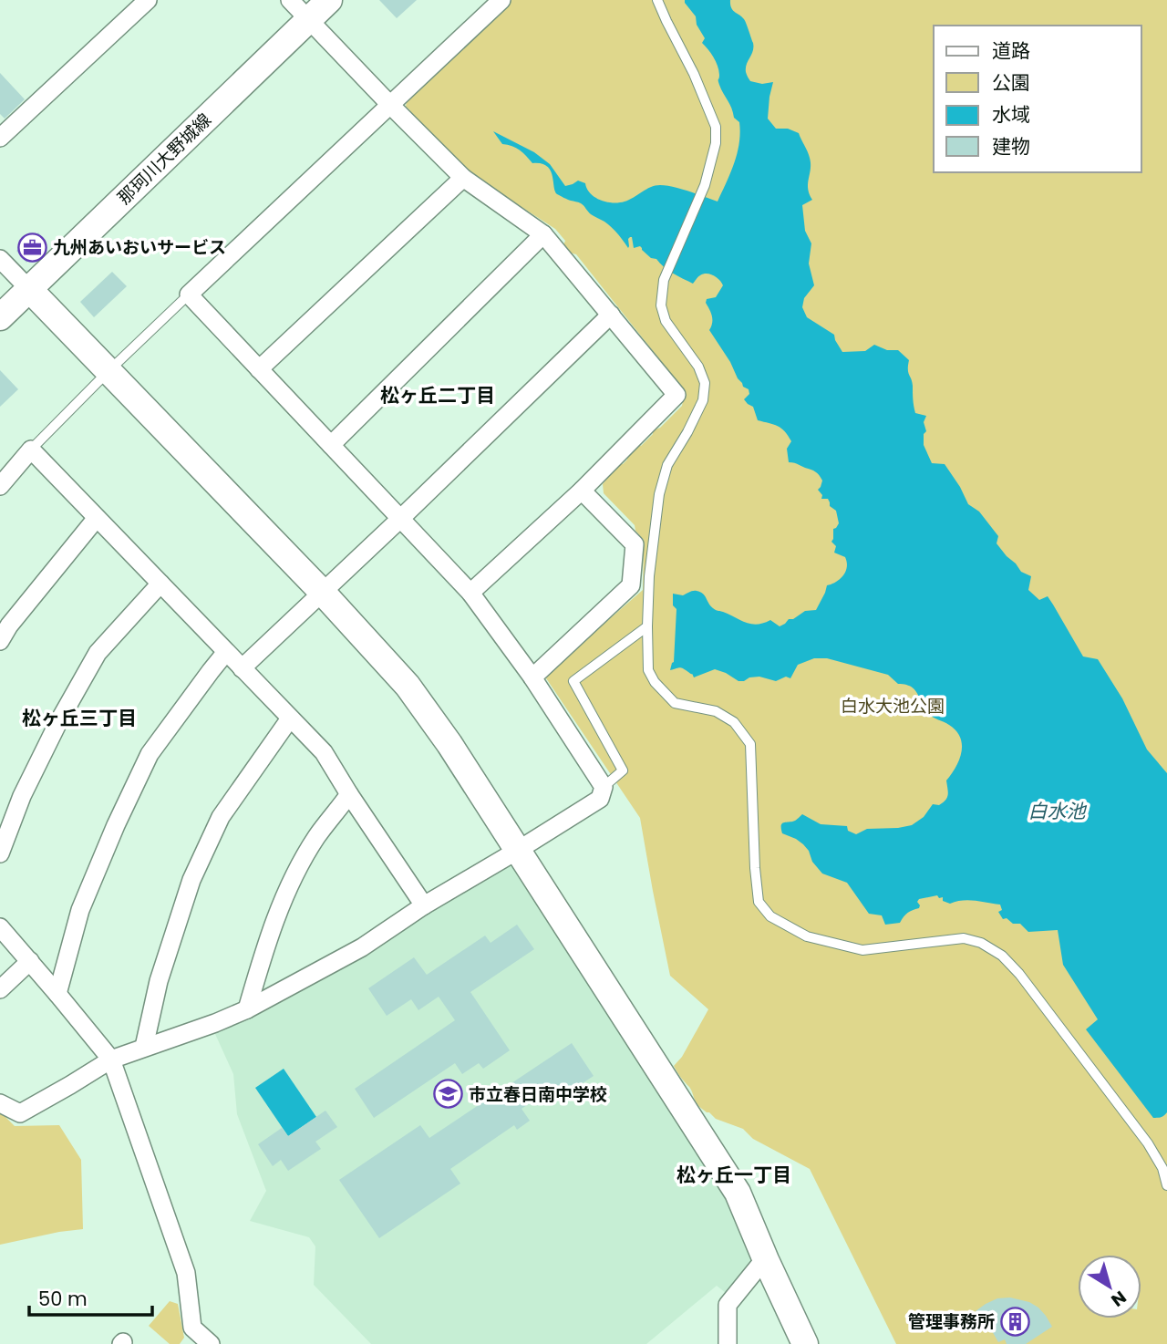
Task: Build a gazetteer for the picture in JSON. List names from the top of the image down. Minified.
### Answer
{"streets":{"street":["那珂川大野城線"]},"districts":["松ヶ丘二丁目","松ヶ丘三丁目","松ヶ丘一丁目"],"water":["白水池"],"parks":["白水大池公園"],"places":{"office":["九州あいおいサービス"],"school or university":["市立春日南中学校"],"building":["管理事務所"]},"legend":["道路","公園","水域","建物"],"scale_bar":"50 m","north":"bottom right"}
